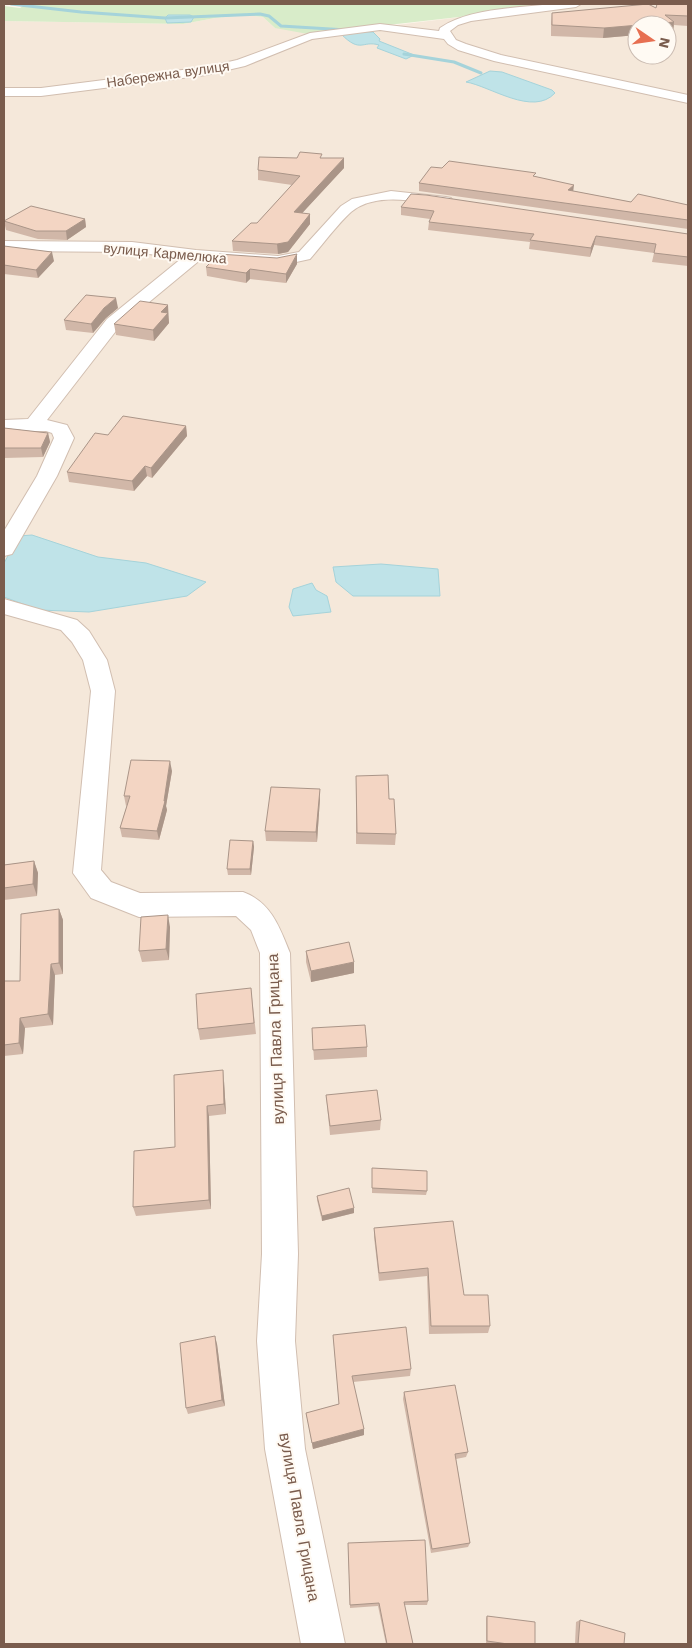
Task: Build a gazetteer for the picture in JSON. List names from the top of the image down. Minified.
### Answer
{"streets":{"street":["Набережна вулиця","вулиця Кармелюка","вулиця Павла Грицана"]},"north":"right"}
